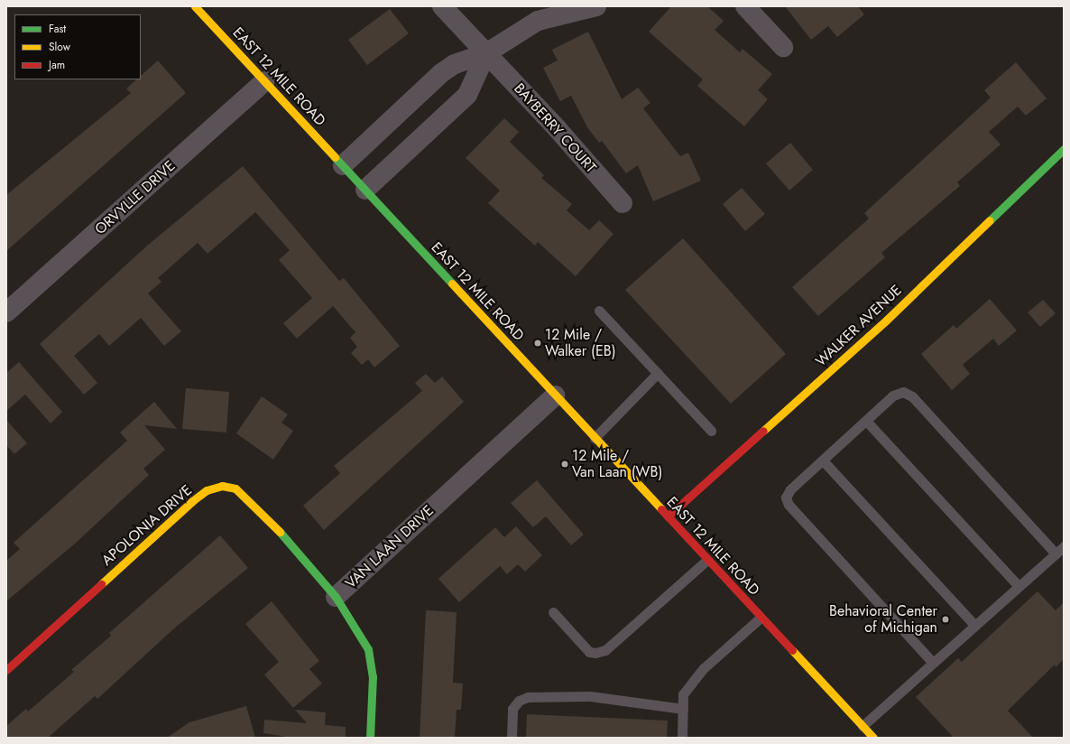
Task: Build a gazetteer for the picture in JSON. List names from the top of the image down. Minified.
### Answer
{"streets":{"street":["EAST 12 MILE ROAD","BAYBERRY COURT","ORVYLLE DRIVE","WALKER AVENUE","APOLONIA DRIVE","VAN LAAN DRIVE"]},"crossings":[["EAST 12 MILE ROAD","ORVYLLE DRIVE"],["EAST 12 MILE ROAD","WALKER AVENUE"],["EAST 12 MILE ROAD","VAN LAAN DRIVE"],["APOLONIA DRIVE","VAN LAAN DRIVE"]],"places":["12 Mile / Walker (EB)","12 Mile / Van Laan (WB)","Behavioral Center of Michigan"],"legend":["Fast","Slow","Jam"]}
